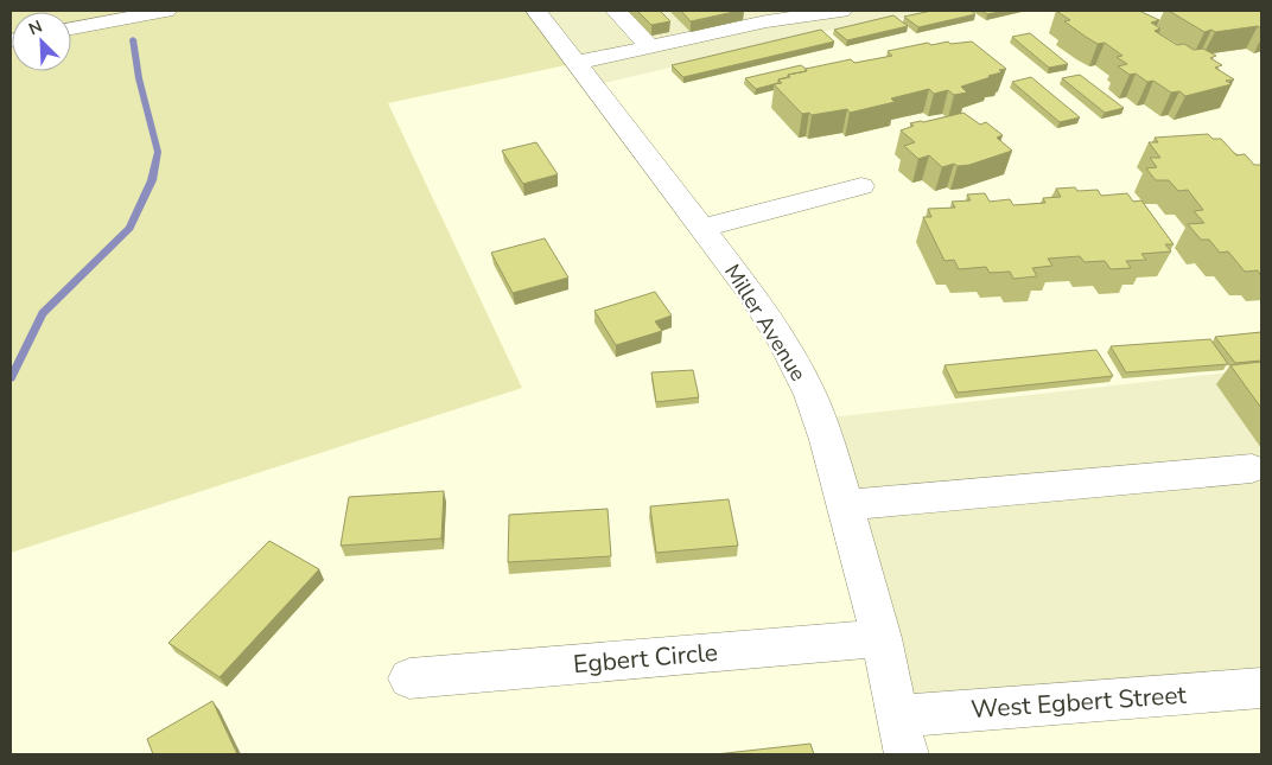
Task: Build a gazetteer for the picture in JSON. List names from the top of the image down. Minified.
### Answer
{"streets":{"street":["Miller Avenue","Egbert Circle","West Egbert Street"]},"crossings":[["Miller Avenue","Egbert Circle"],["Miller Avenue","West Egbert Street"]],"north":"top left"}
